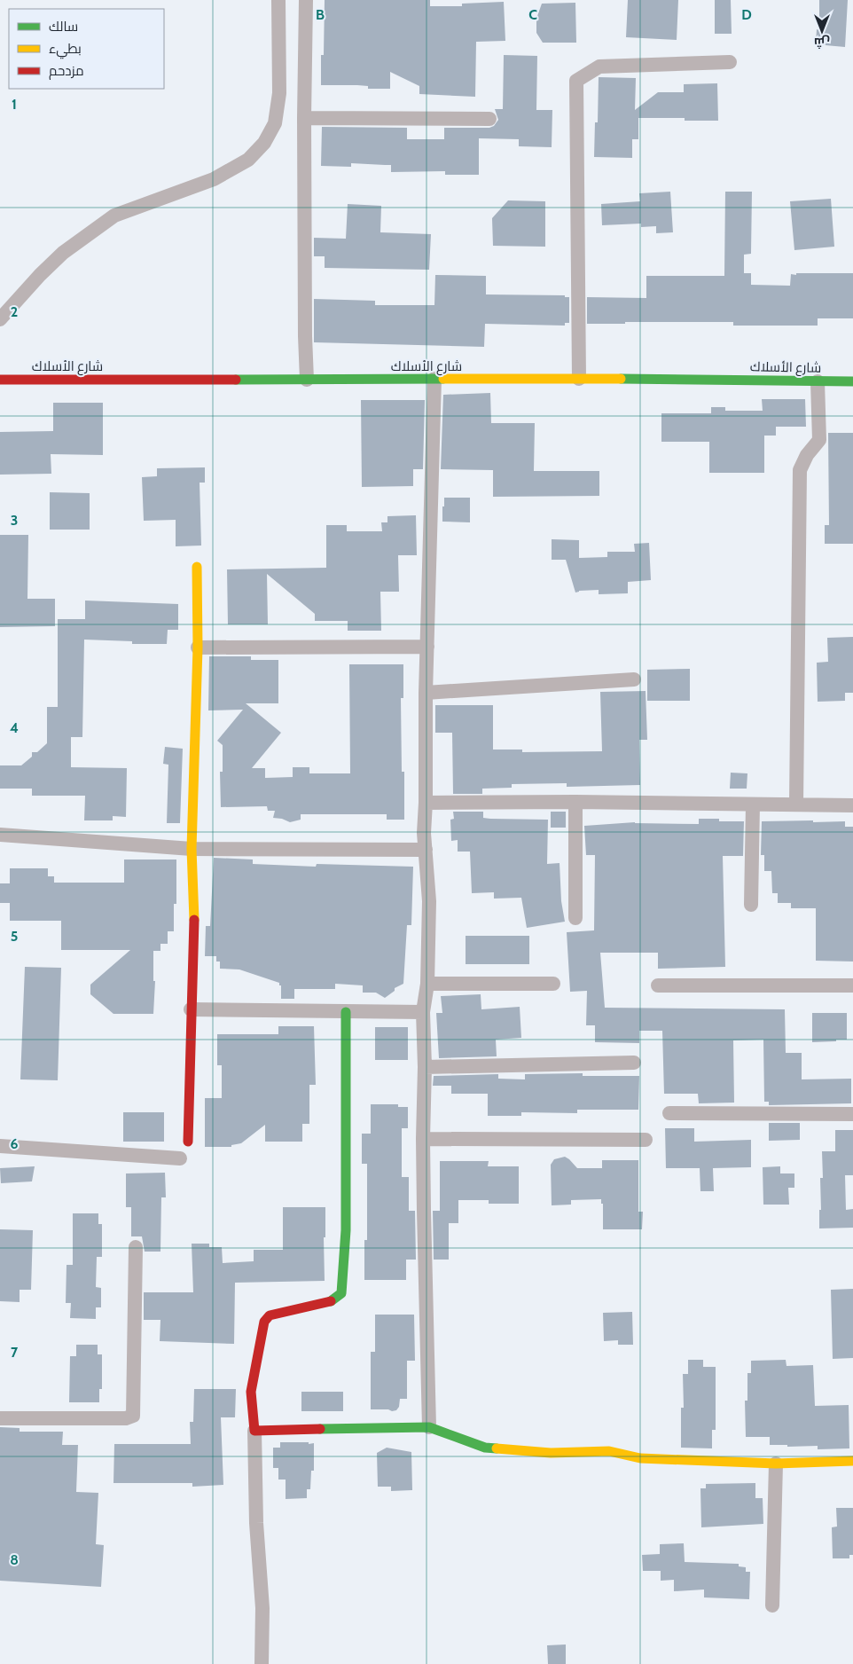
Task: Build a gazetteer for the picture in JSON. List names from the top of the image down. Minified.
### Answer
{"streets":{"street":["شارع الأسلاك"]},"legend":["سالك","بطيء","مزدحم"],"north":"bottom","grid":{"columns":["B","C","D"],"rows":["1","2","3","4","5","6","7","8"]}}
